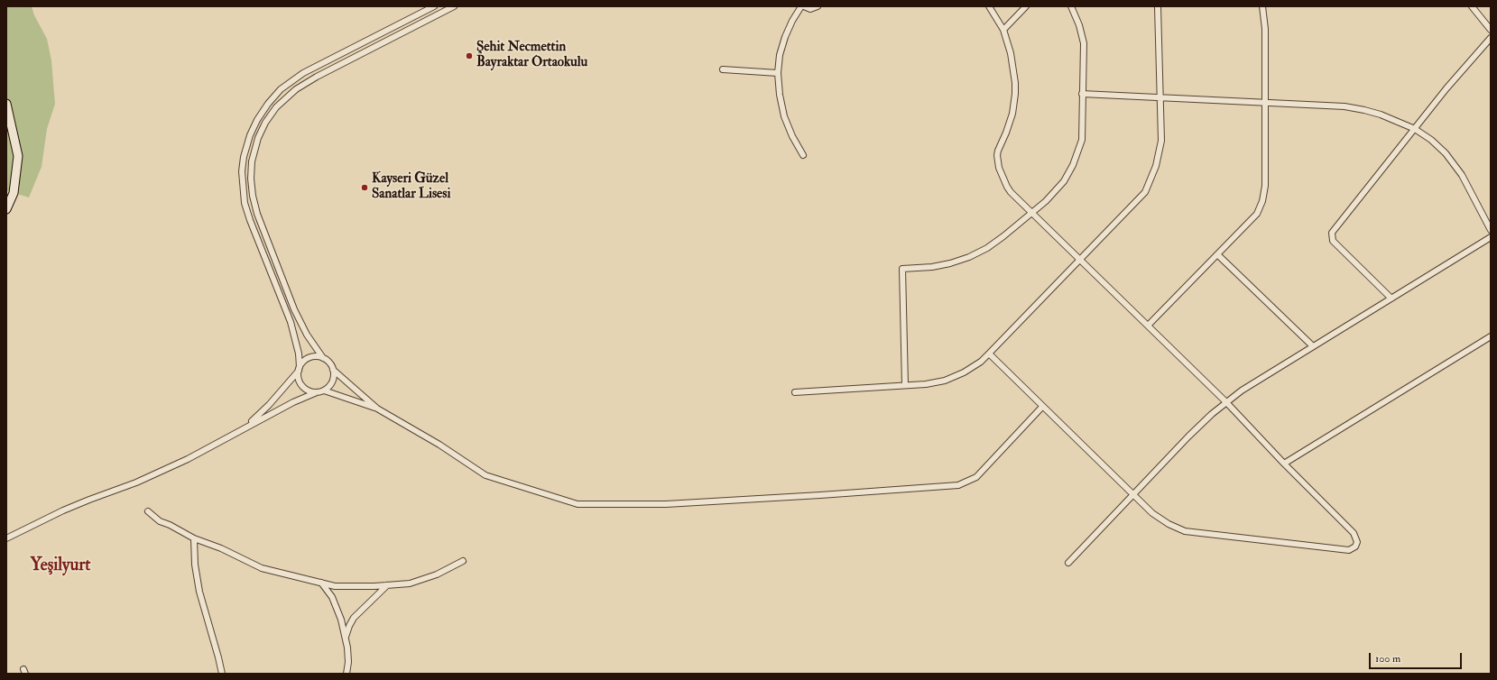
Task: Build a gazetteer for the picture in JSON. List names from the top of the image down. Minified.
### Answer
{"districts":["Yeşilyurt"],"places":["Şehit Necmettin Bayraktar Ortaokulu","Kayseri Güzel Sanatlar Lisesi"],"scale_bar":"100 m"}
